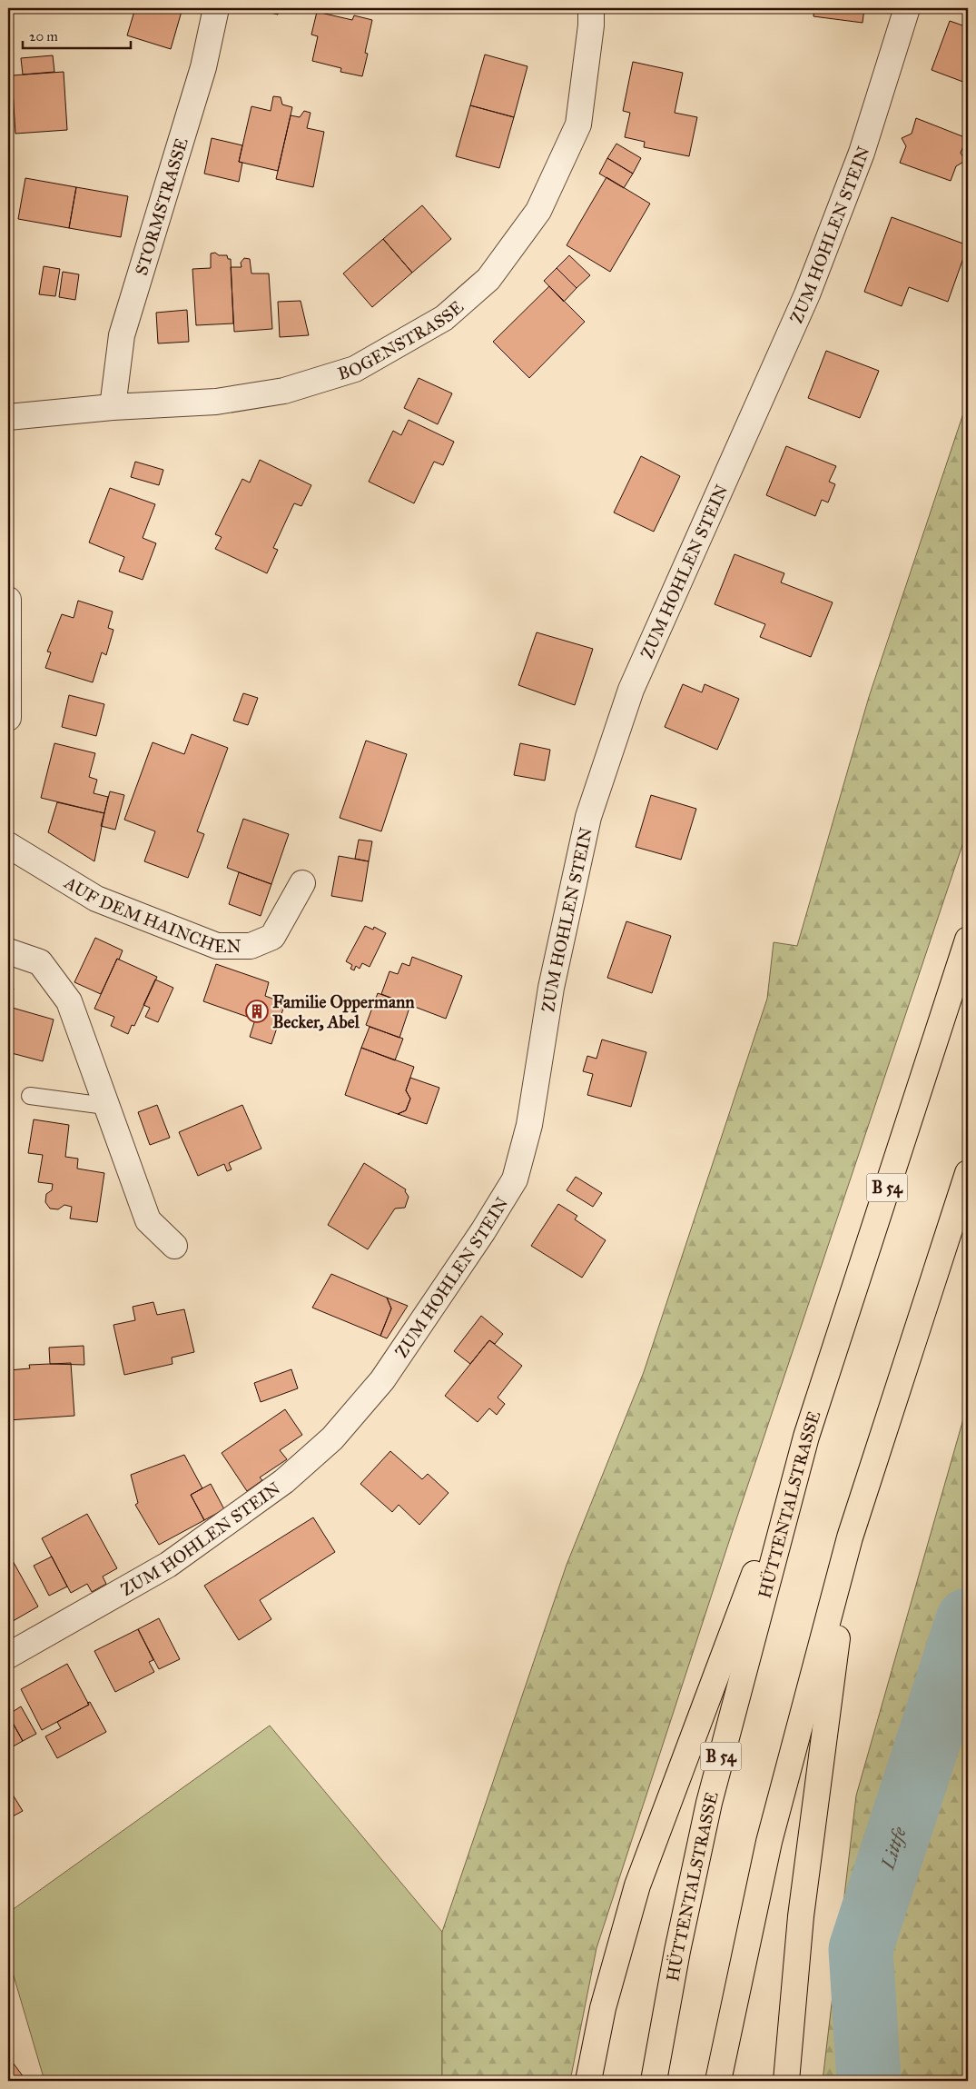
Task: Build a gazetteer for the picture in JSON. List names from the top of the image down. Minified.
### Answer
{"streets":{"highway":["B 54","HÜTTENTALSTRASSE"],"street":["STORMSTRASSE","ZUM HOHLEN STEIN","BOGENSTRASSE","AUF DEM HAINCHEN"]},"crossings":[["STORMSTRASSE","BOGENSTRASSE"]],"water":["Littfe"],"places":{"building":["Familie Oppermann Becker, Abel"]},"scale_bar":"20 m"}
